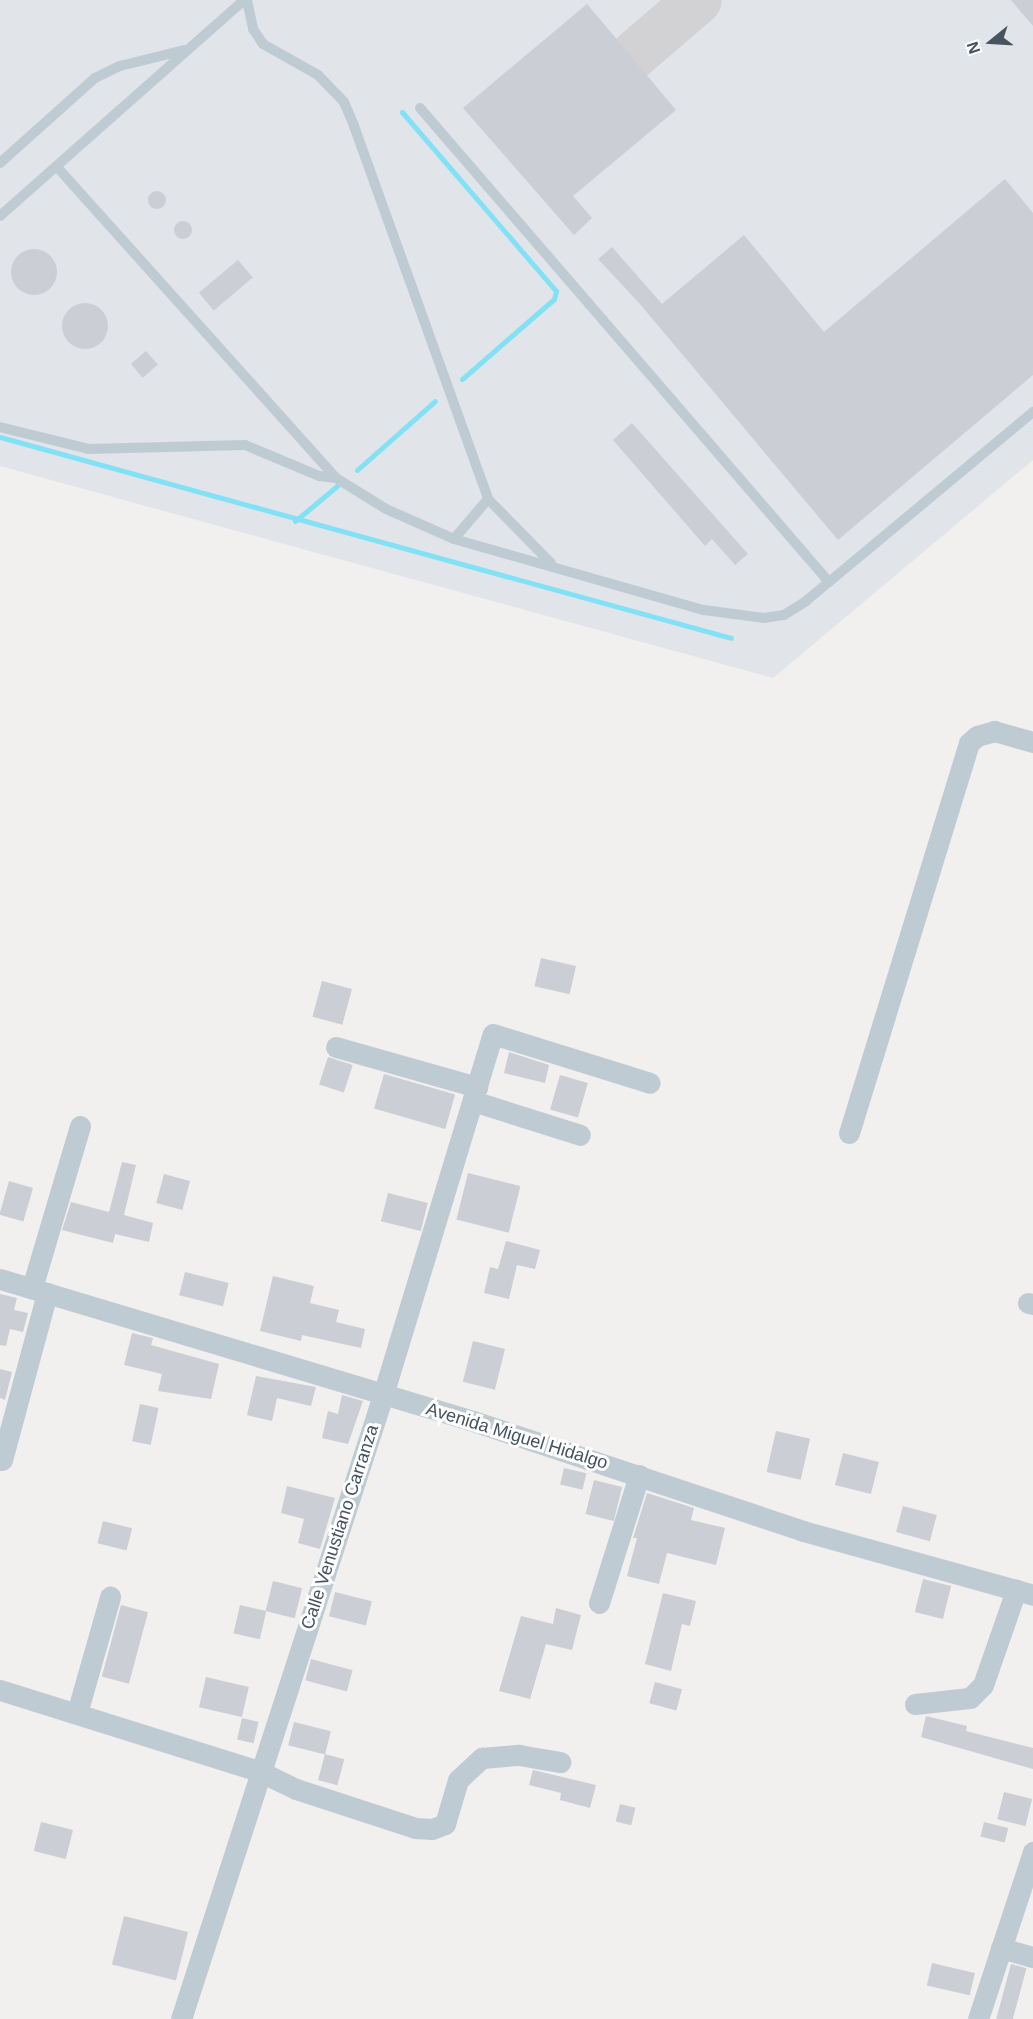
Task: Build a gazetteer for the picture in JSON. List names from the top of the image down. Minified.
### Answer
{"streets":{"street":["Avenida Miguel Hidalgo","Calle Venustiano Carranza"]},"crossings":[["Avenida Miguel Hidalgo","Calle Venustiano Carranza"]],"north":"left"}
